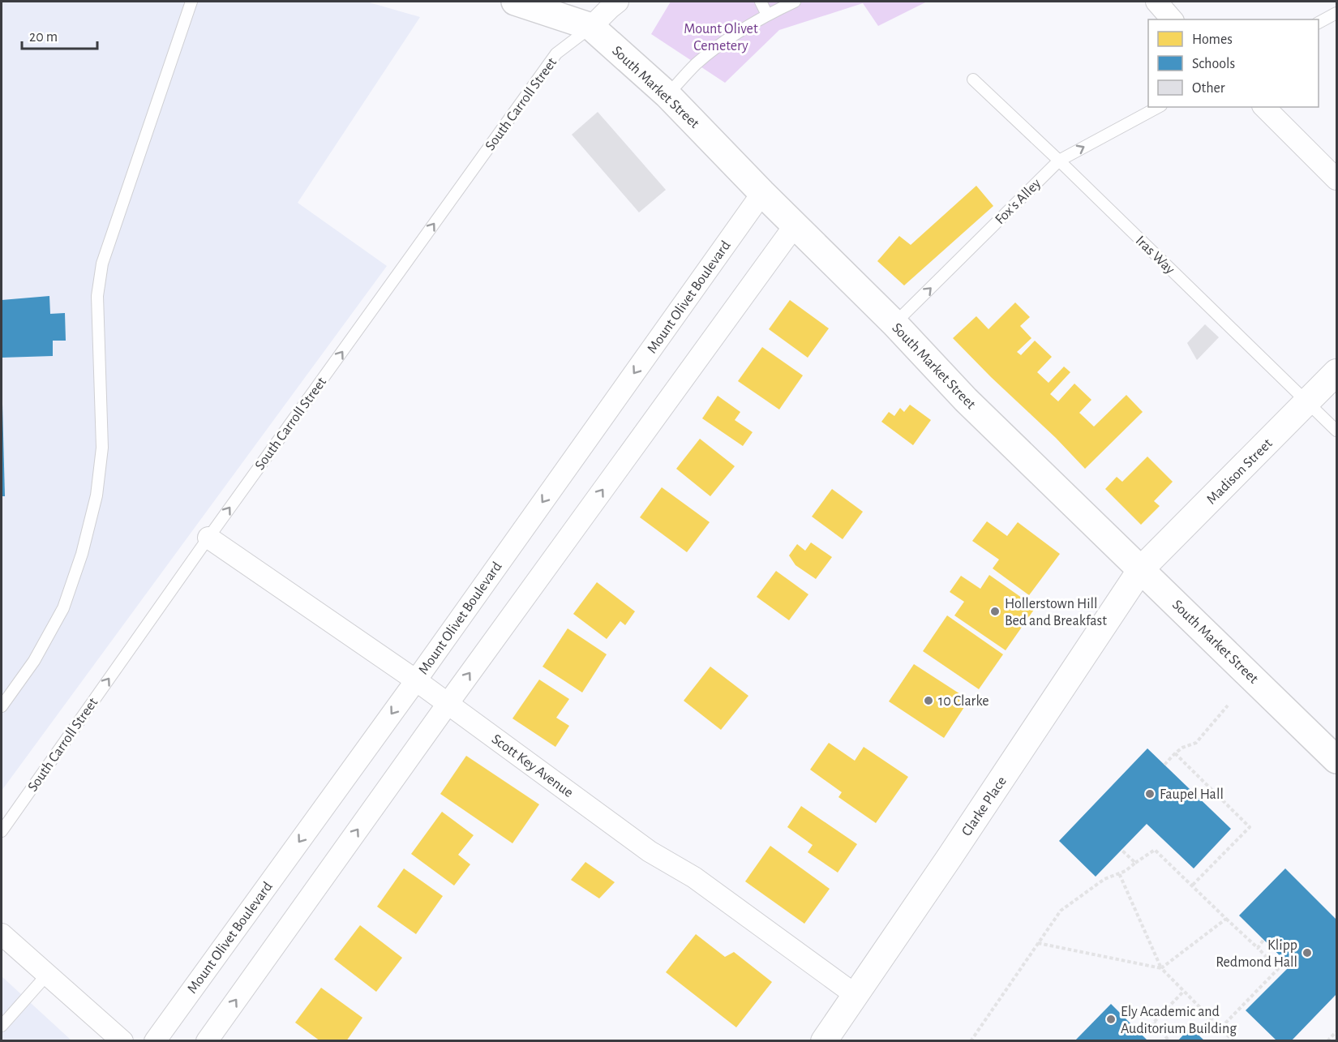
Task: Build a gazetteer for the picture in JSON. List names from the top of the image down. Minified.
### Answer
{"streets":{"main road":["South Market Street"],"street":["Mount Olivet Boulevard","Madison Street","Scott Key Avenue","Clarke Place"],"lane":["South Carroll Street","Fox's Alley","Iras Way"]},"crossings":[["South Market Street","South Carroll Street"],["South Market Street","Fox's Alley"],["South Market Street","Mount Olivet Boulevard"],["South Market Street","Madison Street"],["South Market Street","Clarke Place"],["South Carroll Street","Scott Key Avenue"],["Fox's Alley","Iras Way"],["Iras Way","Madison Street"],["Mount Olivet Boulevard","Scott Key Avenue"],["Madison Street","Clarke Place"],["Scott Key Avenue","Clarke Place"]],"one_way":["South Carroll Street","Fox's Alley"],"parks":["Mount Olivet Cemetery"],"places":["Hollerstown Hill Bed and Breakfast","10 Clarke","Faupel Hall","Klipp Redmond Hall","Ely Academic and Auditorium Building"],"legend":["Homes","Schools","Other"],"scale_bar":"20 m"}
